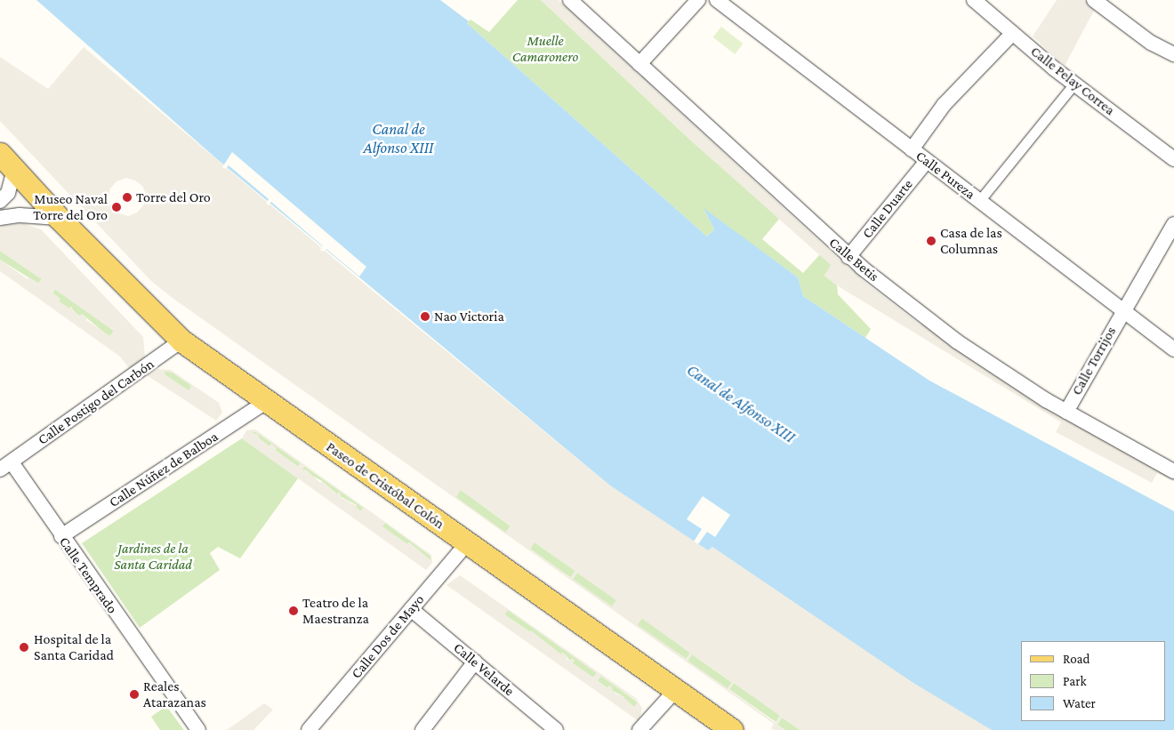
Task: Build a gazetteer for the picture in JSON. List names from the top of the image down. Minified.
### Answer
{"streets":{"main road":["Paseo de Cristóbal Colón"],"street":["Calle Pelay Correa","Calle Pureza","Calle Duarte","Calle Betis","Calle Torrijos","Calle Postigo del Carbón","Calle Núñez de Balboa","Calle Temprado","Calle Dos de Mayo","Calle Velarde"]},"crossings":[["Calle Pureza","Calle Duarte"],["Calle Pureza","Calle Torrijos"],["Calle Duarte","Calle Betis"],["Calle Betis","Calle Torrijos"],["Calle Postigo del Carbón","Paseo de Cristóbal Colón"],["Calle Postigo del Carbón","Calle Temprado"],["Calle Núñez de Balboa","Paseo de Cristóbal Colón"],["Calle Núñez de Balboa","Calle Temprado"],["Paseo de Cristóbal Colón","Calle Dos de Mayo"],["Calle Dos de Mayo","Calle Velarde"]],"water":["Canal de Alfonso XIII"],"parks":["Muelle Camaronero","Jardines de la Santa Caridad"],"places":["Torre del Oro","Museo Naval Torre del Oro","Casa de las Columnas","Nao Victoria","Teatro de la Maestranza","Hospital de la Santa Caridad","Reales Atarazanas"],"legend":["Road","Park","Water"]}
